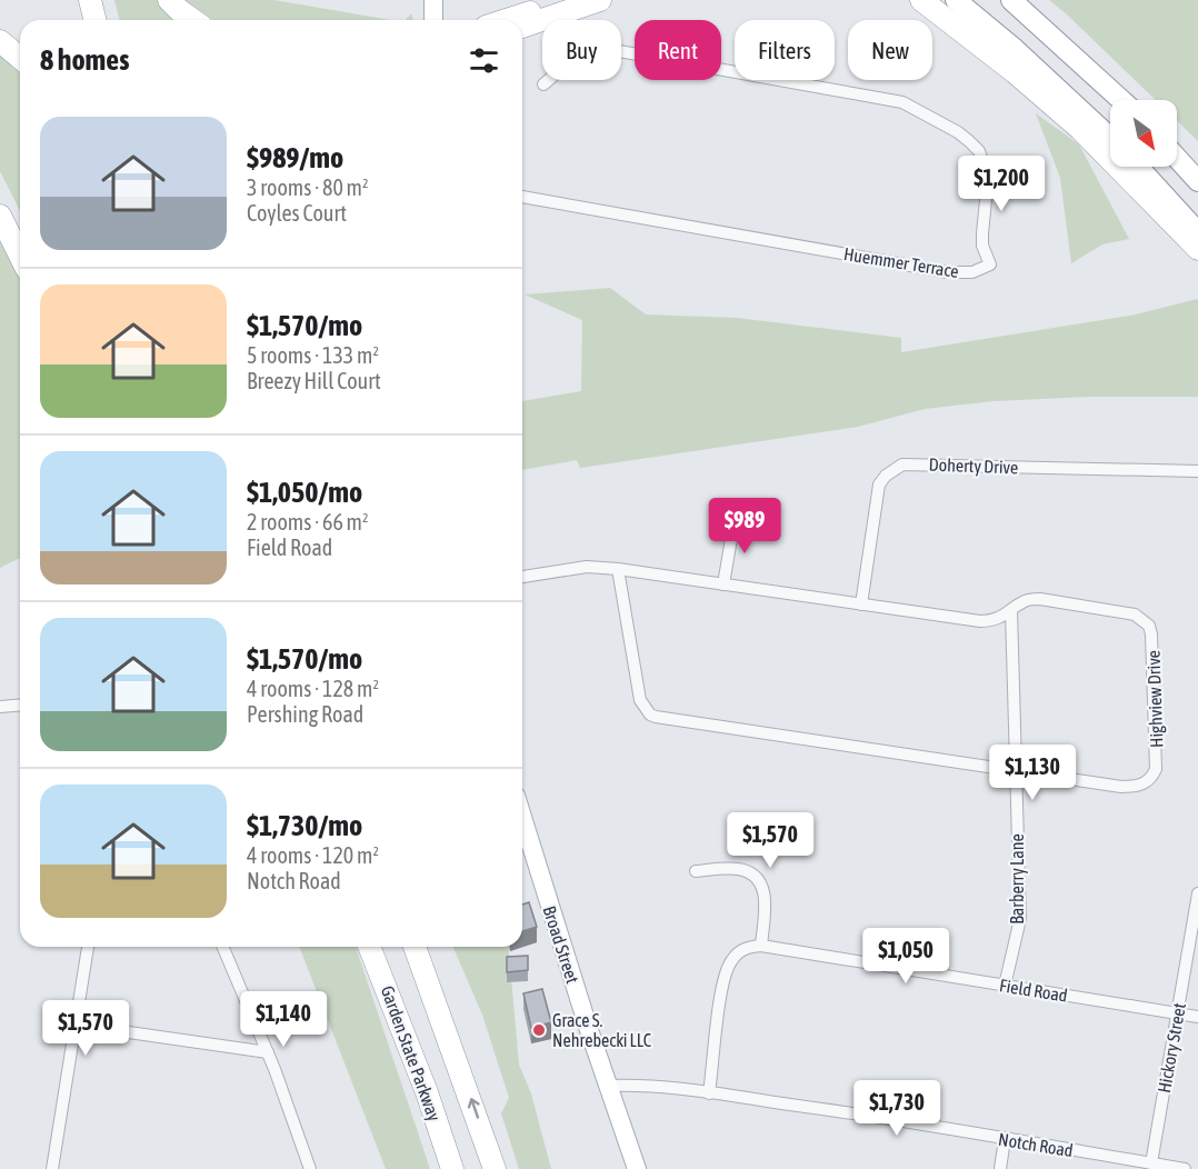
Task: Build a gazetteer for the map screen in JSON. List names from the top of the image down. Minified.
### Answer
{"streets":{"highway":["Garden State Parkway"],"main road":["Broad Street"],"street":["Huemmer Terrace","Doherty Drive","Highview Drive","Barberry Lane","Field Road","Hickory Street","Notch Road"]},"crossings":[["Doherty Drive","Highview Drive"],["Highview Drive","Barberry Lane"],["Barberry Lane","Field Road"],["Broad Street","Notch Road"],["Field Road","Hickory Street"],["Hickory Street","Notch Road"]],"places":["Grace S. Nehrebecki LLC"],"north":"bottom right","page":{"chip":["Buy","Rent","Filters","New"],"heading":"8 homes","list":[{"name":"$989/mo","note":"3 rooms · 80 m² · Coyles Court"},{"name":"$1,570/mo","note":"5 rooms · 133 m² · Breezy Hill Court"},{"name":"$1,050/mo","note":"2 rooms · 66 m² · Field Road"},{"name":"$1,570/mo","note":"4 rooms · 128 m² · Pershing Road"},{"name":"$1,730/mo","note":"4 rooms · 120 m² · Notch Road"}],"price":["$1,200","$989","$1,130","$1,570","$1,050","$1,140","$1,570","$1,730"]}}
